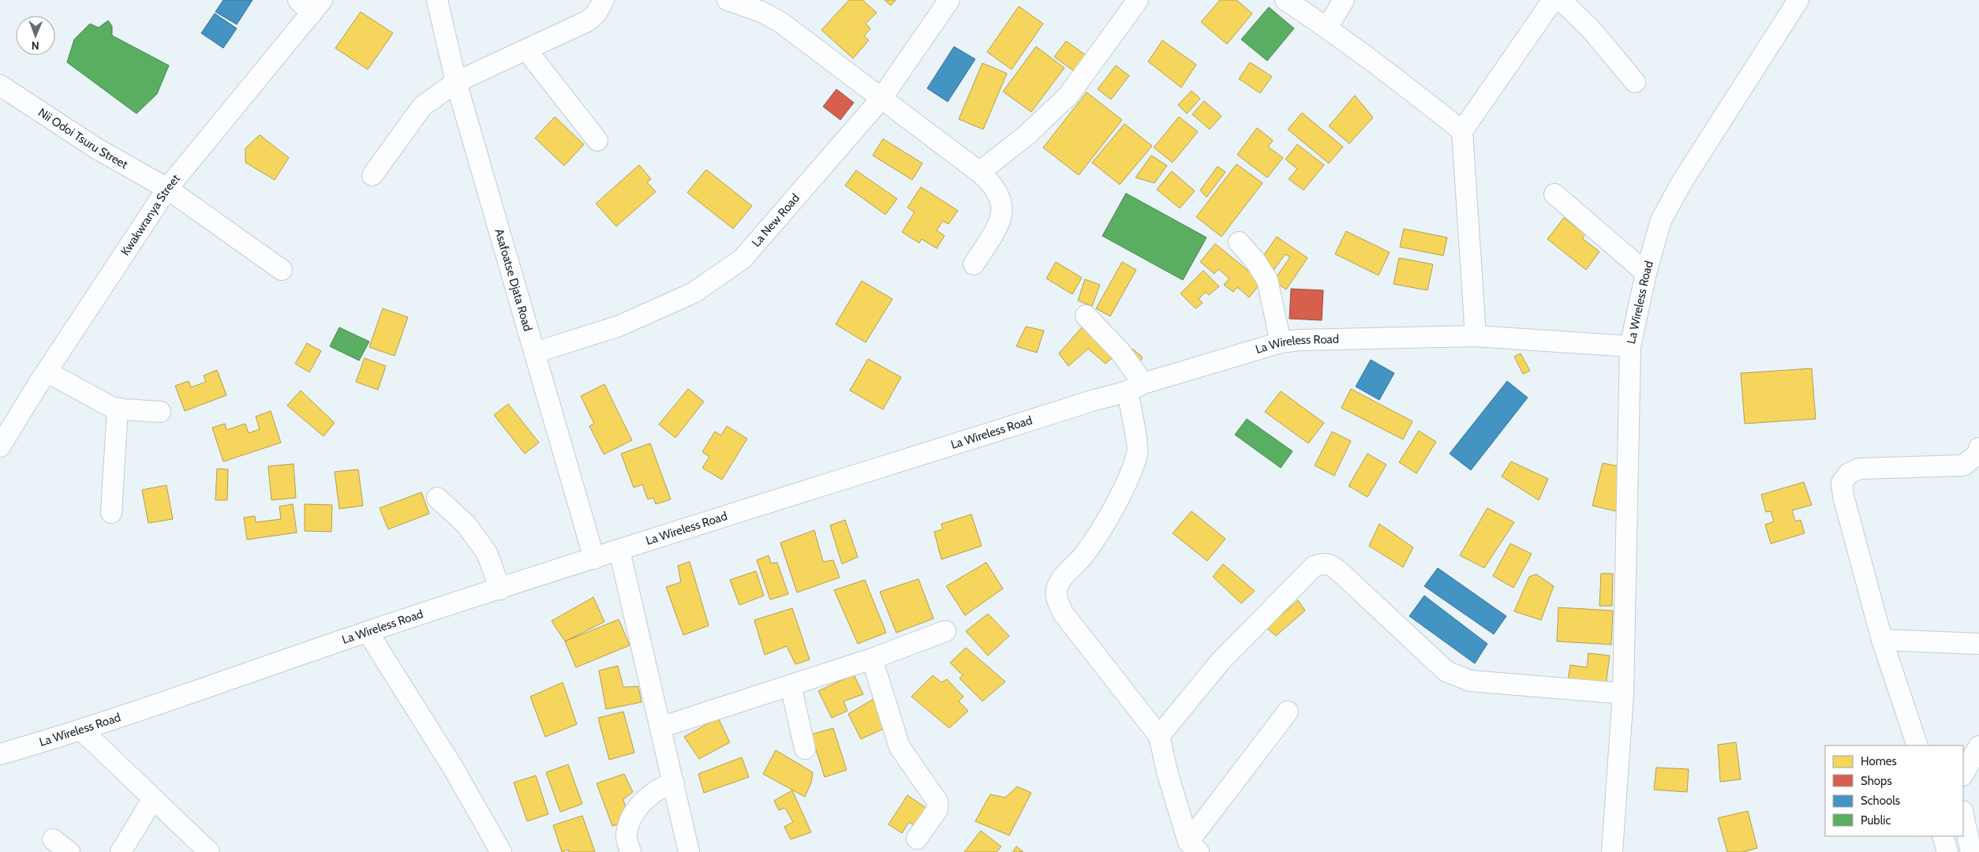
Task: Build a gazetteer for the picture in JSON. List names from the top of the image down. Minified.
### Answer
{"streets":{"street":["Nii Odoi Tsuru Street","Kwakwranya Street","La New Road","Asafoatse Djata Road","La Wireless Road"]},"crossings":[["Nii Odoi Tsuru Street","Kwakwranya Street"],["La New Road","Asafoatse Djata Road"],["Asafoatse Djata Road","La Wireless Road"]],"legend":["Homes","Shops","Schools","Public"],"north":"bottom"}
